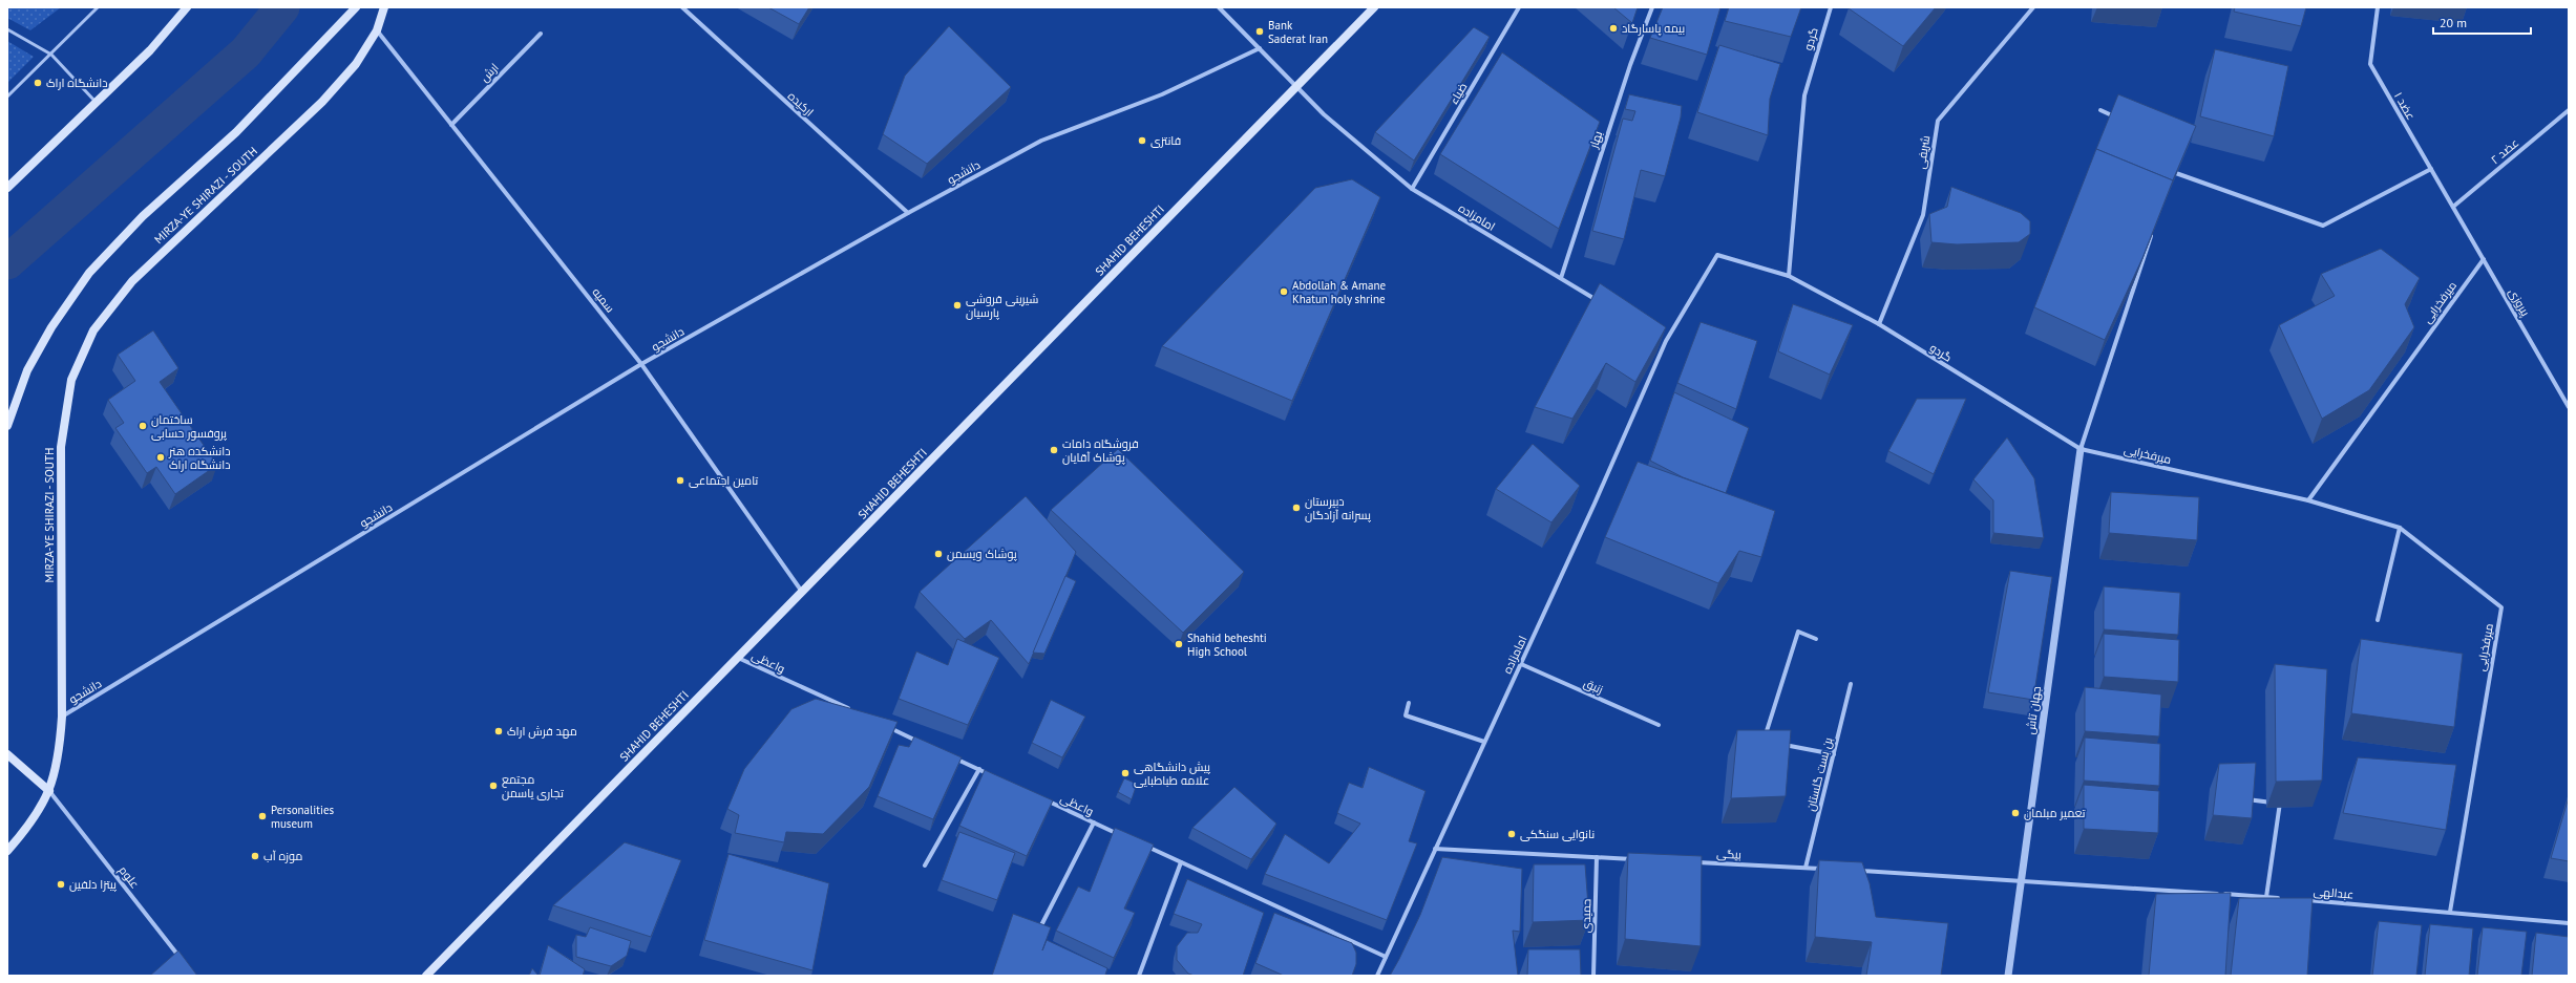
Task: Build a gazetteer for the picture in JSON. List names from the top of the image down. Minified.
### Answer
{"streets":{"main road":["MIRZA-YE SHIRAZI - SOUTH","SHAHID BEHESHTI"],"street":["گردو","ارش","ضیاء","ارکیده","عضد ۱","بهار","عضد ۲","شریفی","دانشجو","امامزاده","سمیه","میرفخرایی","پیروزی","واعظی","زنبق","جهان تاش","بن بست گلستان","بیگی","علوم","عبدالهی","حمیدی"]},"crossings":[["گردو","شریفی"],["گردو","امامزاده"],["گردو","میرفخرایی"],["گردو","جهان تاش"],["ارش","سمیه"],["ضیاء","امامزاده"],["ارکیده","دانشجو"],["عضد ۱","عضد ۲"],["عضد ۱","پیروزی"],["بهار","امامزاده"],["عضد ۲","پیروزی"],["دانشجو","MIRZA-YE SHIRAZI - SOUTH"],["دانشجو","سمیه"],["MIRZA-YE SHIRAZI - SOUTH","سمیه"],["MIRZA-YE SHIRAZI - SOUTH","علوم"],["امامزاده","SHAHID BEHESHTI"],["امامزاده","زنبق"],["SHAHID BEHESHTI","سمیه"],["SHAHID BEHESHTI","واعظی"],["میرفخرایی","پیروزی"],["میرفخرایی","جهان تاش"],["میرفخرایی","عبدالهی"],["بن بست گلستان","بیگی"]],"places":["بیمه پاسارگاد","Bank Saderat Iran","دانشگاه اراک","فانتزی","Abdollah & Amane Khatun holy shrine","شیرینی فروشی پارسیان","ساختمان پروفسور حسابی","فروشگاه دامات پوشاک آقایان","دانشکده هنر دانشگاه اراک","تامین اجتماعی","دبیرستان پسرانه آزادگان","پوشاک ویسمن","Shahid beheshti High School","مهد فرش اراک","پیش دانشگاهی علامه طباطبایی","مجتمع تجاری یاسمن","تعمیر مبلمان","Personalities museum","نانوایی سنگکی","موزه آب","پیتزا دلفین"],"scale_bar":"20 m"}
